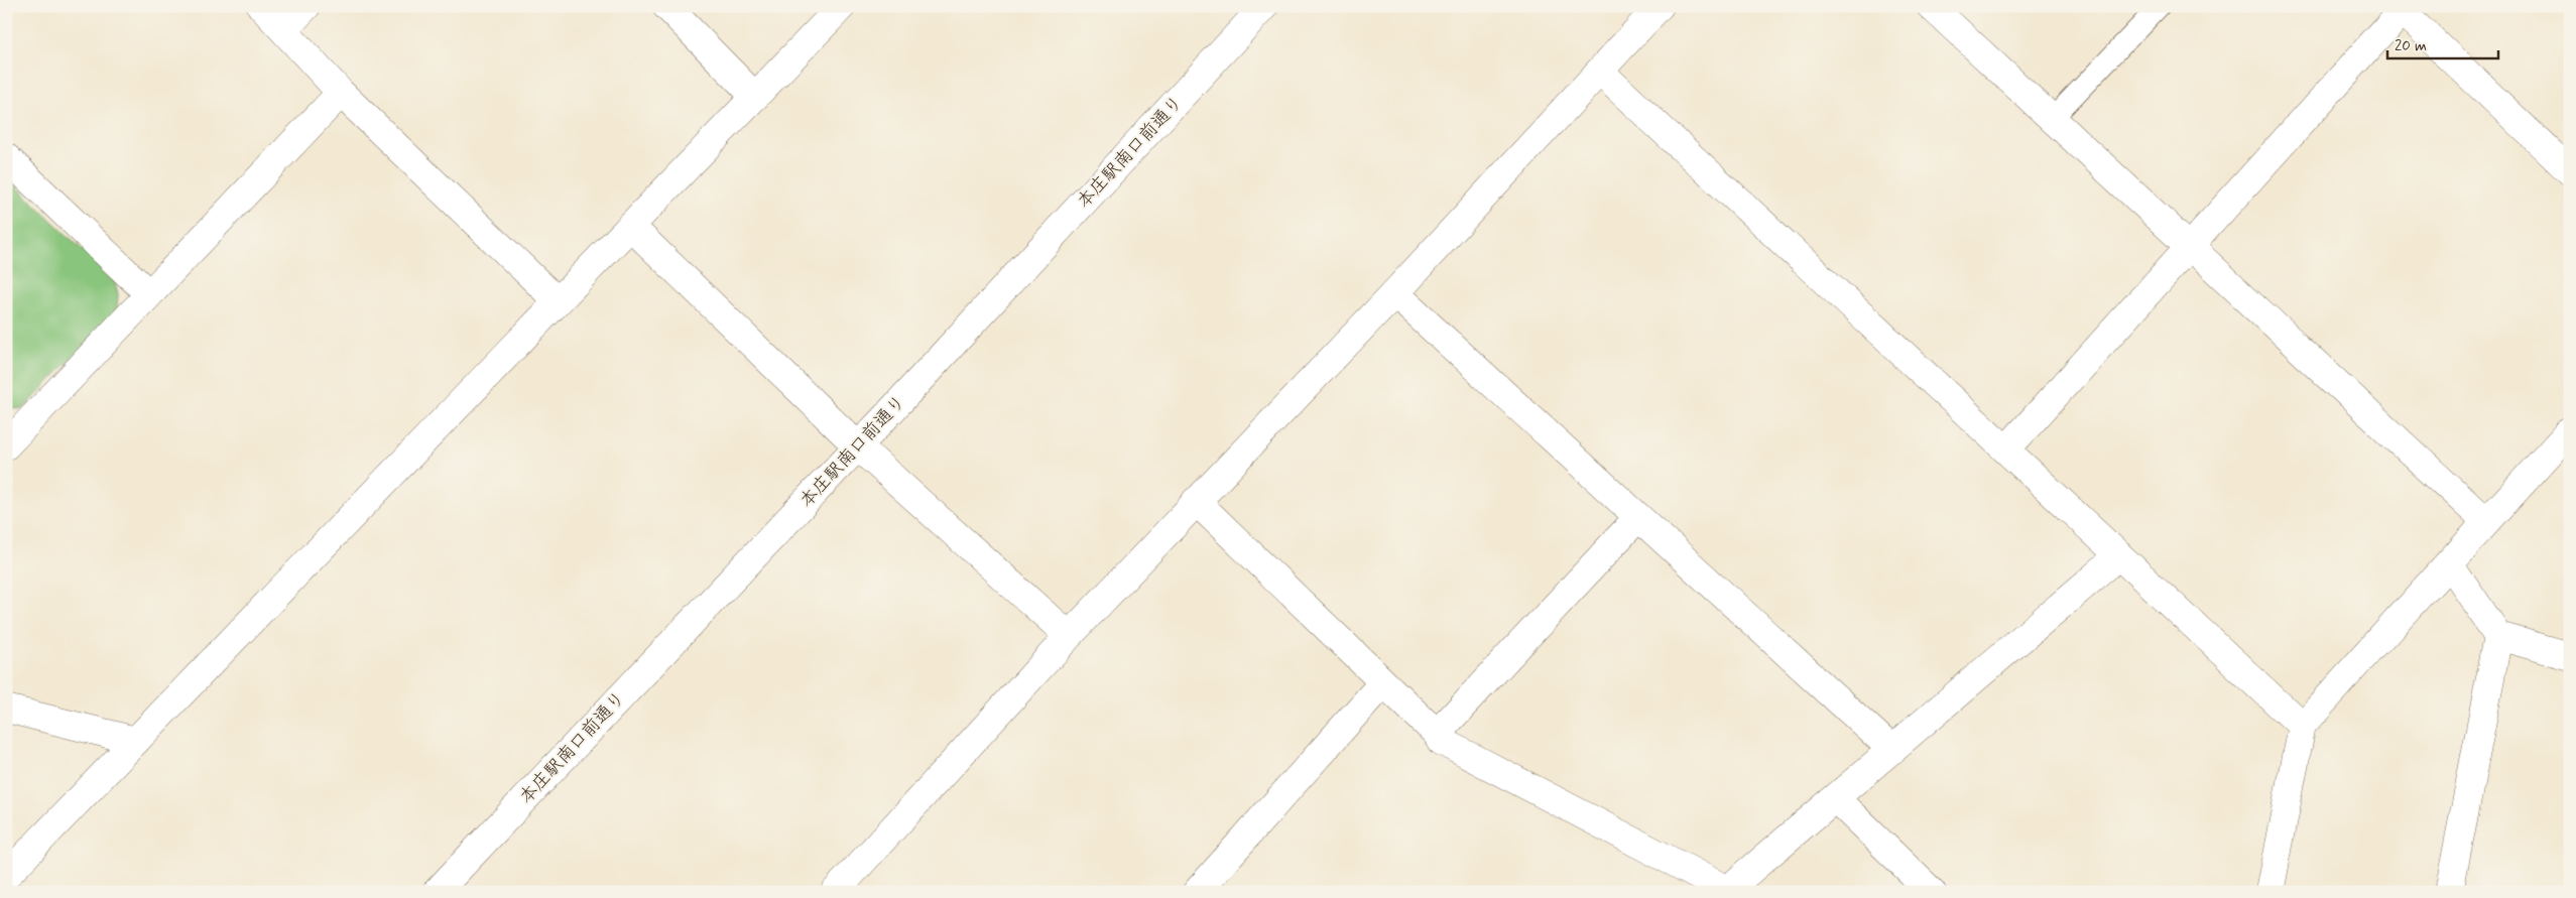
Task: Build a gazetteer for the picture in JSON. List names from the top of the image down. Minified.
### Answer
{"streets":{"street":["本庄駅南口前通り"]},"scale_bar":"20 m"}
